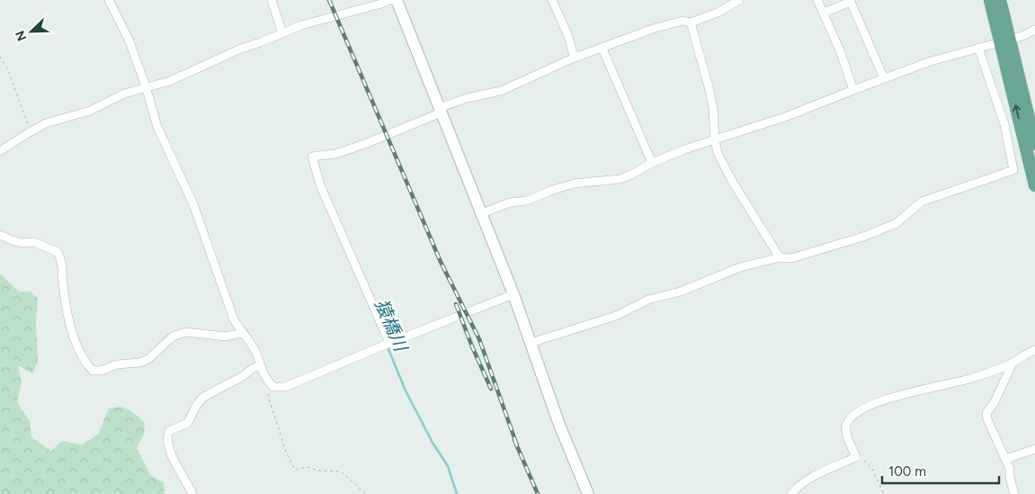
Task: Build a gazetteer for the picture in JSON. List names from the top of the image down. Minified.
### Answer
{"water":["猿橋川"],"scale_bar":"100 m","north":"bottom left"}
